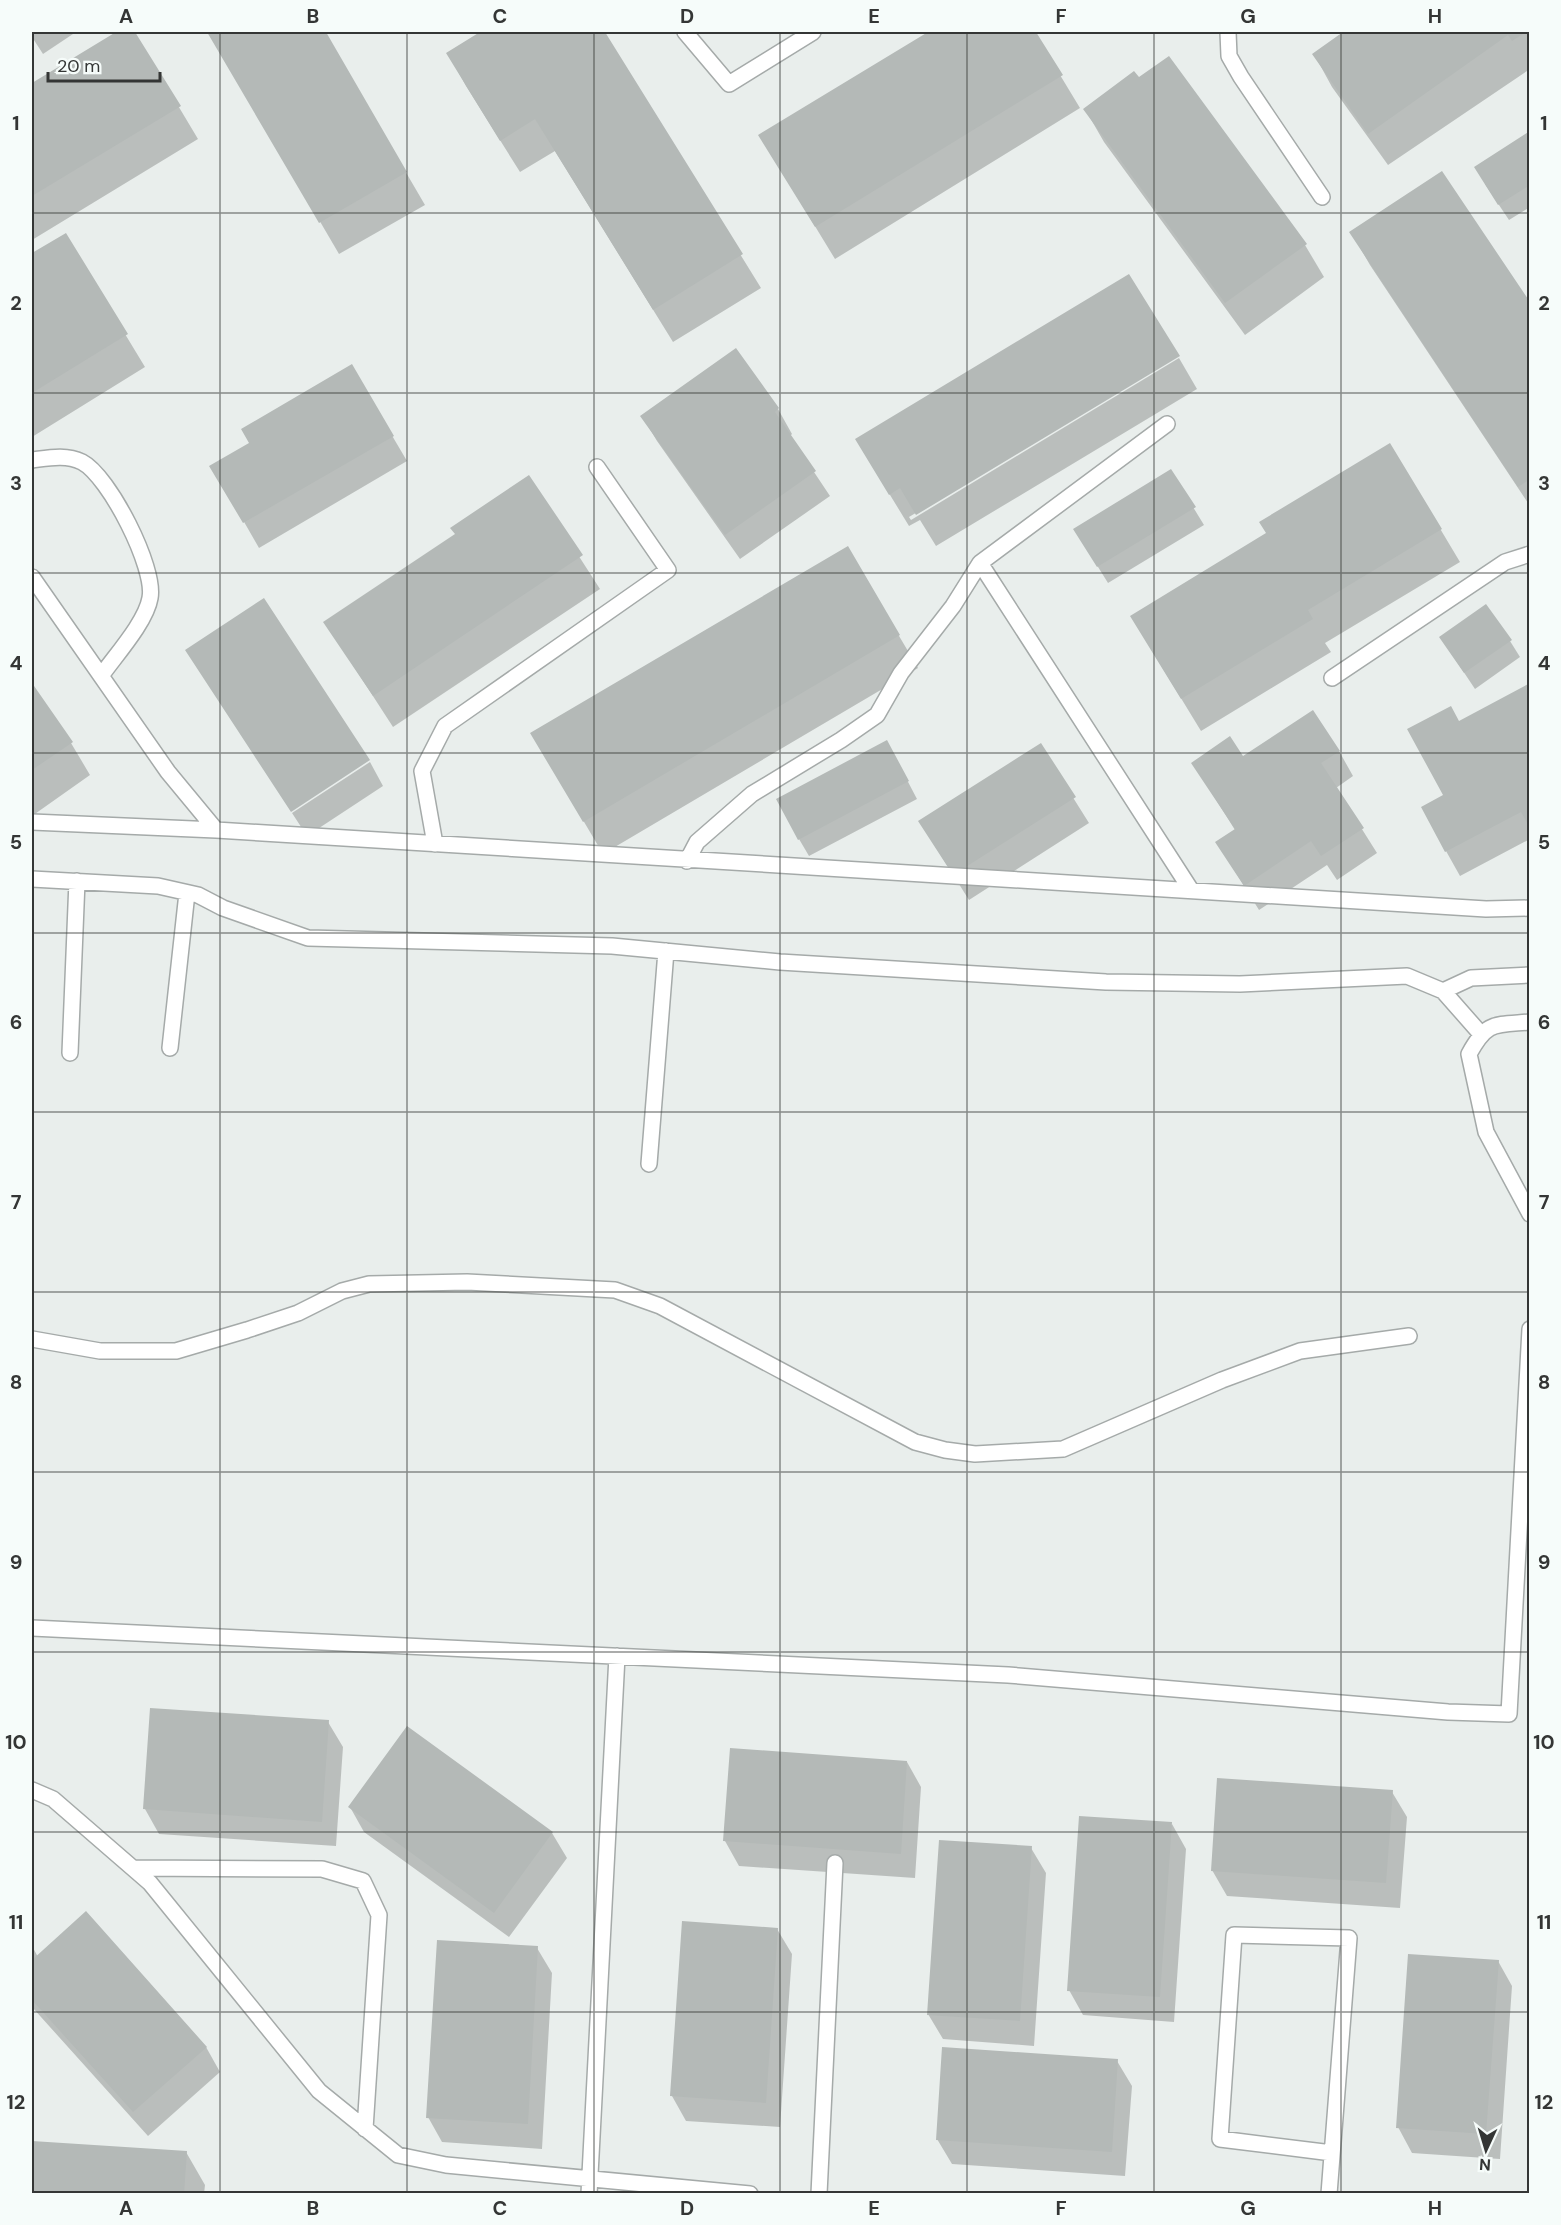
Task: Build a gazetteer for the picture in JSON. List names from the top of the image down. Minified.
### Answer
{"scale_bar":"20 m","north":"bottom","grid":{"columns":["A","B","C","D","E","F","G","H"],"rows":["1","2","3","4","5","6","7","8","9","10","11","12"]}}
